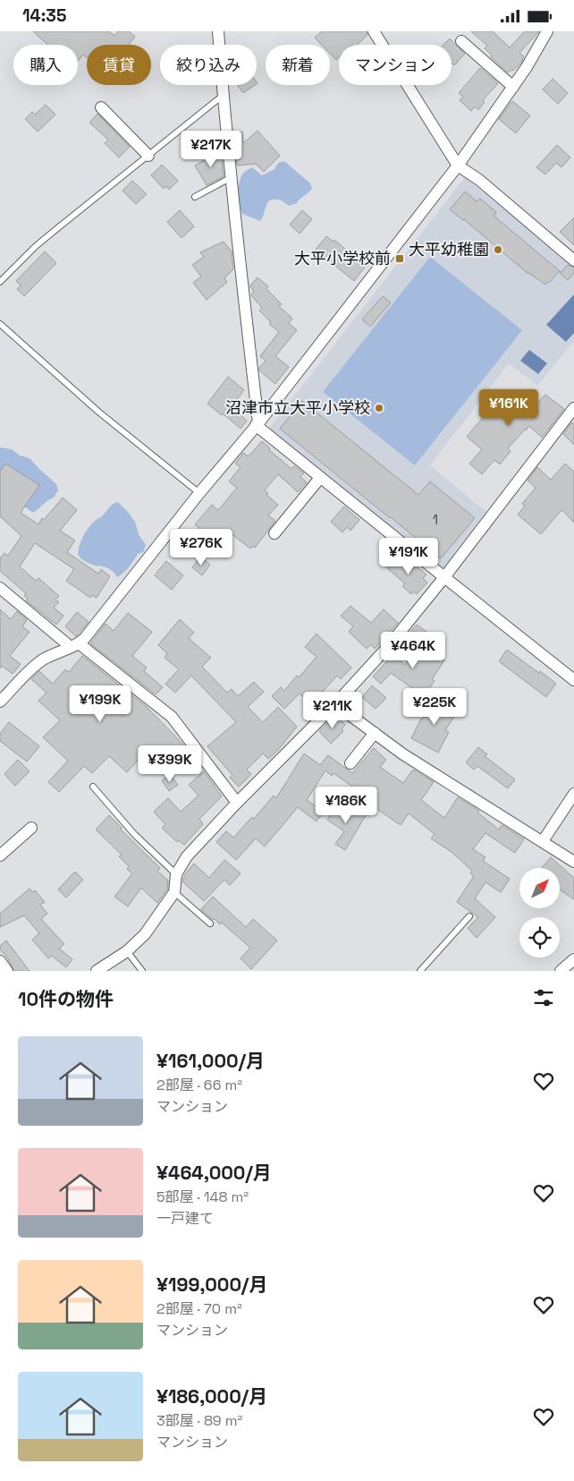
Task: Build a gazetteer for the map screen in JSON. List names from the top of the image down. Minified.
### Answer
{"places":{"other":["大平幼稚園","沼津市立大平小学校"],"transit":["大平小学校前"]},"house_numbers":["1"],"north":"top right","page":{"status":"14:35","chip":["購入","賃貸","絞り込み","新着","マンション"],"price":["¥217K","¥161K","¥276K","¥191K","¥464K","¥199K","¥225K","¥211K","¥399K","¥186K"],"heading":"10件の物件","list":[{"name":"¥161,000/月","note":"2部屋 · 66 m² · マンション"},{"name":"¥464,000/月","note":"5部屋 · 148 m² · 一戸建て"},{"name":"¥199,000/月","note":"2部屋 · 70 m² · マンション"},{"name":"¥186,000/月","note":"3部屋 · 89 m² · マンション"}]}}
